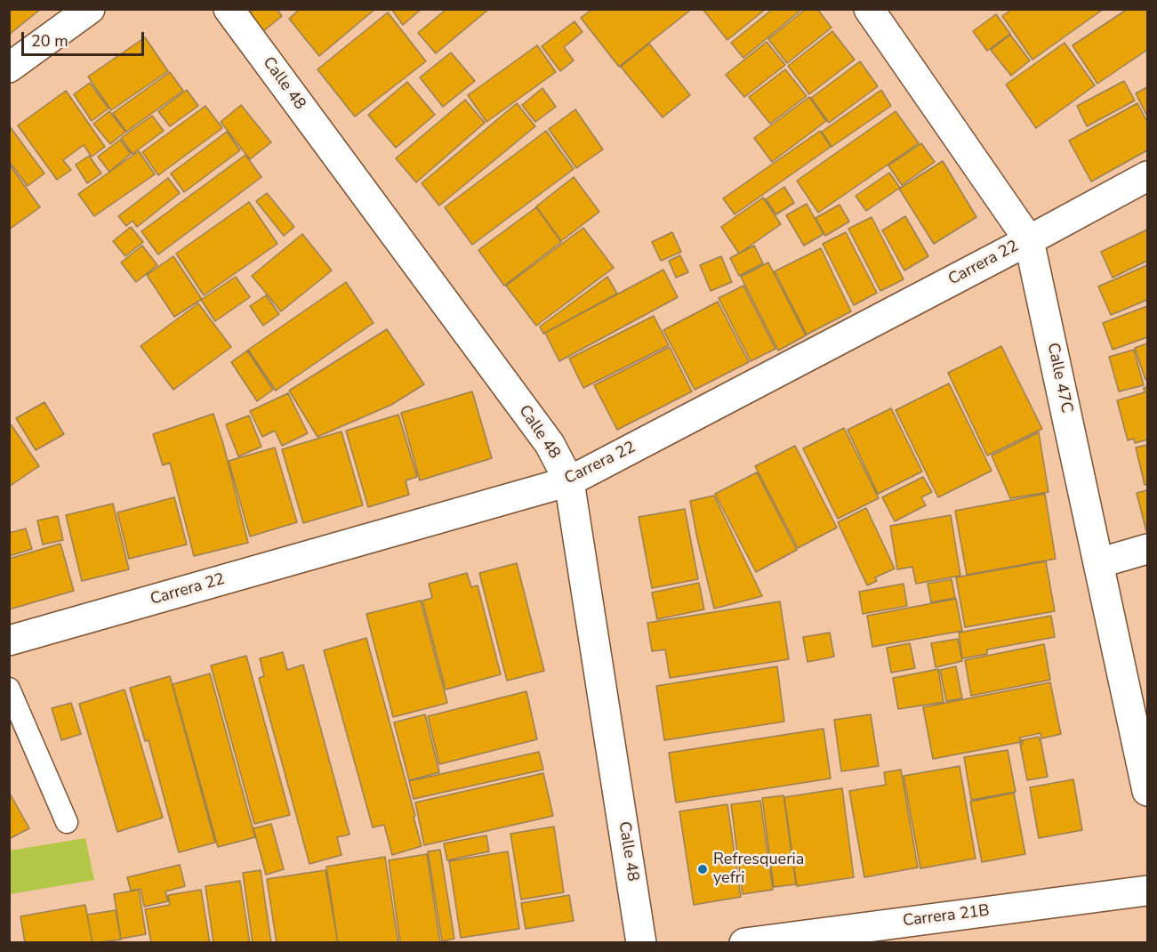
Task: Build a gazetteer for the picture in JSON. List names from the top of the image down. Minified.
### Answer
{"streets":{"street":["Calle 48","Carrera 22","Calle 47C","Carrera 21B"]},"crossings":[["Calle 48","Carrera 22"],["Carrera 22","Calle 47C"]],"places":["Refresqueria yefri"],"scale_bar":"20 m"}
